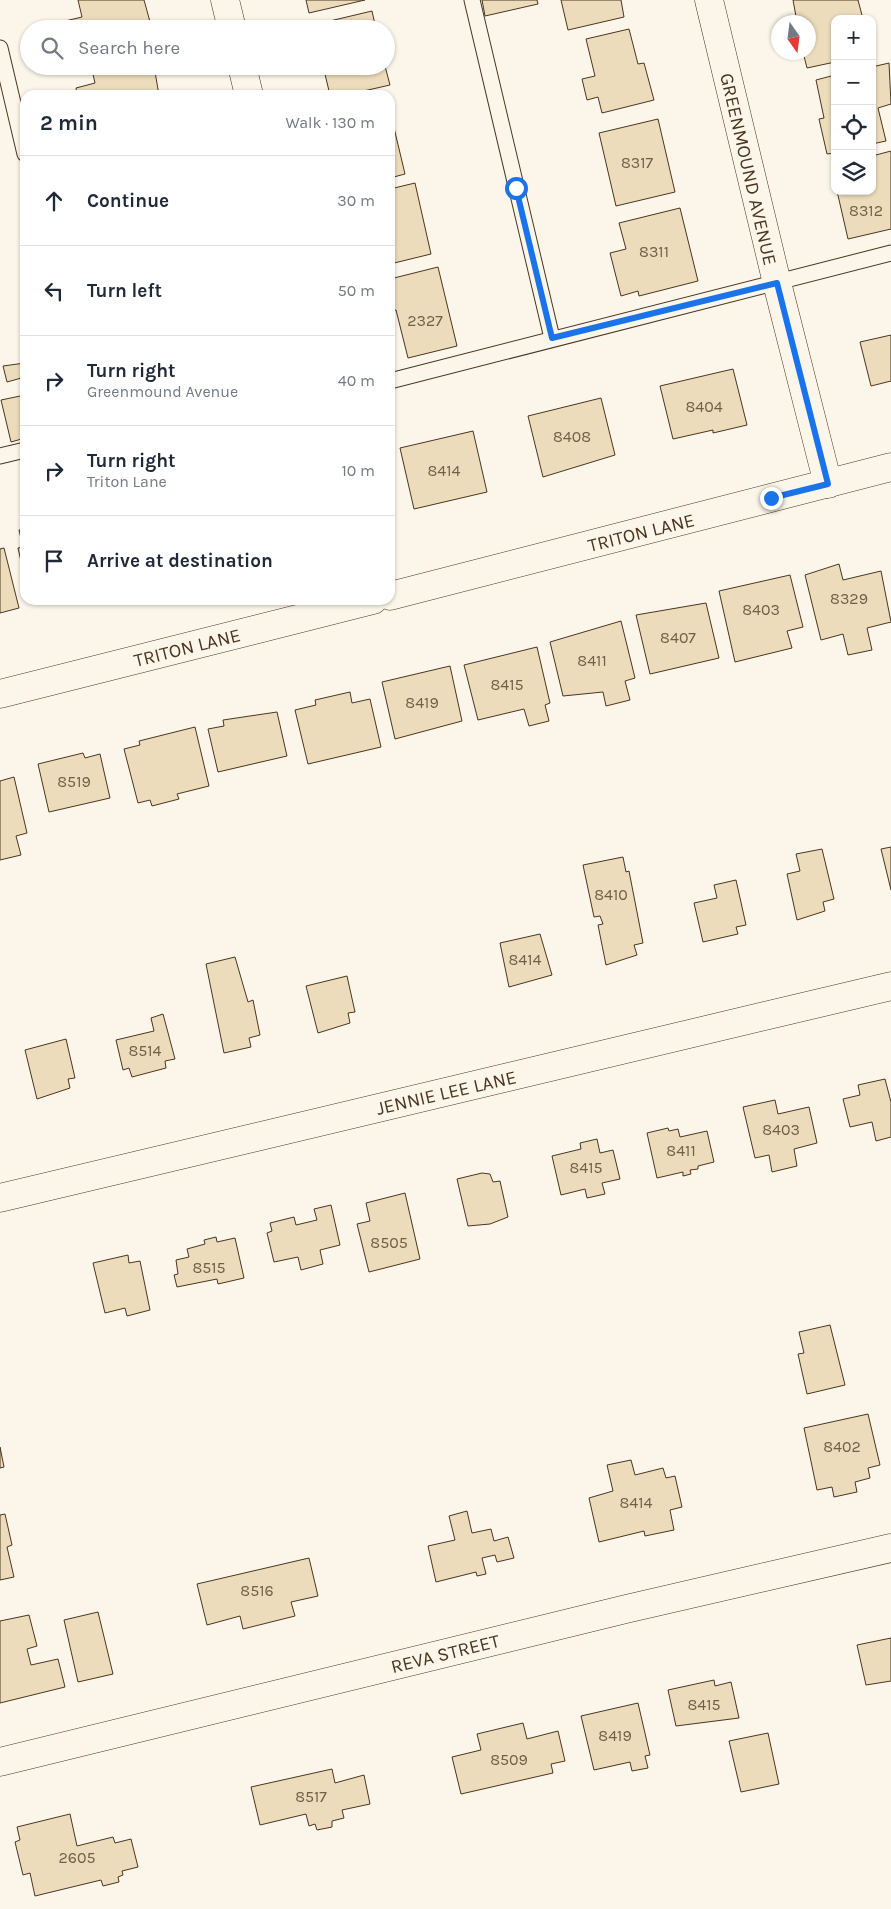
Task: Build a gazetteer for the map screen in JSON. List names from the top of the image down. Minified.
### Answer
{"streets":{"street":["GREENMOUND AVENUE","TRITON LANE","JENNIE LEE LANE","REVA STREET"]},"crossings":[["GREENMOUND AVENUE","TRITON LANE"]],"house_numbers":["8317","8312","8311","2327","8404","8408","8414","8329","8403","8407","8411","8415","8419","8519","8410","8414","8514","8403","8411","8415","8505","8515","8402","8414","8516","8415","8419","8509","8517","2605"],"north":"bottom","page":{"map_buttons":["+","−"],"search":"Search here","heading":["2 min","Walk · 130 m"],"list":[["Continue","30 m"],["Turn left","50 m"],["Turn right","Greenmound Avenue","40 m"],["Turn right","Triton Lane","10 m"],"Arrive at destination"]}}
